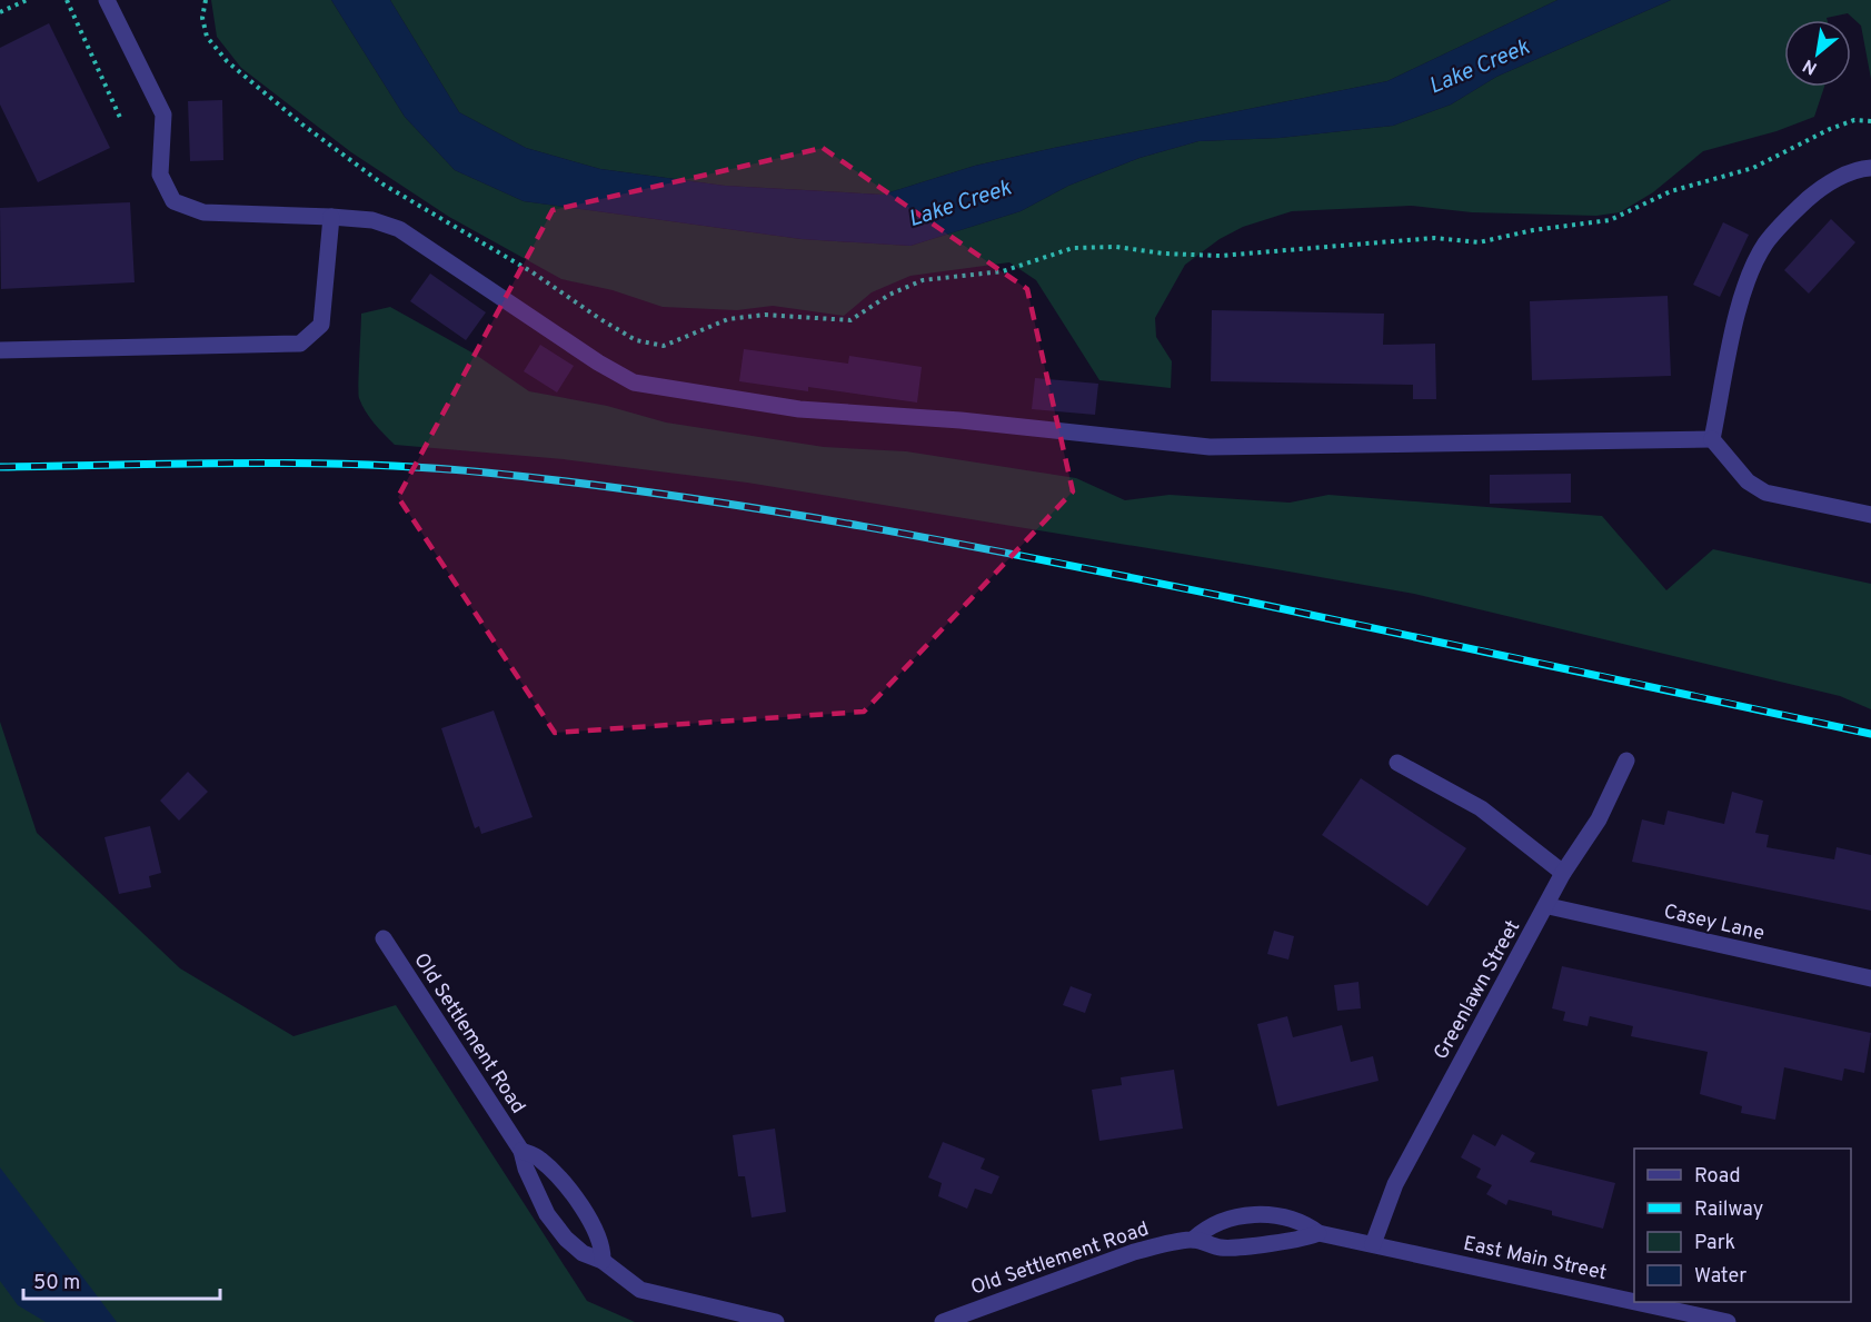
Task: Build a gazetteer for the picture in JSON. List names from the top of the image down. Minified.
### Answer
{"streets":{"street":["Casey Lane","Greenlawn Street","Old Settlement Road","East Main Street"]},"crossings":[["Casey Lane","Greenlawn Street"],["Greenlawn Street","Old Settlement Road"],["Greenlawn Street","East Main Street"],["Old Settlement Road","East Main Street"]],"water":["Lake Creek"],"legend":["Road","Railway","Park","Water"],"scale_bar":"50 m","north":"bottom left"}
